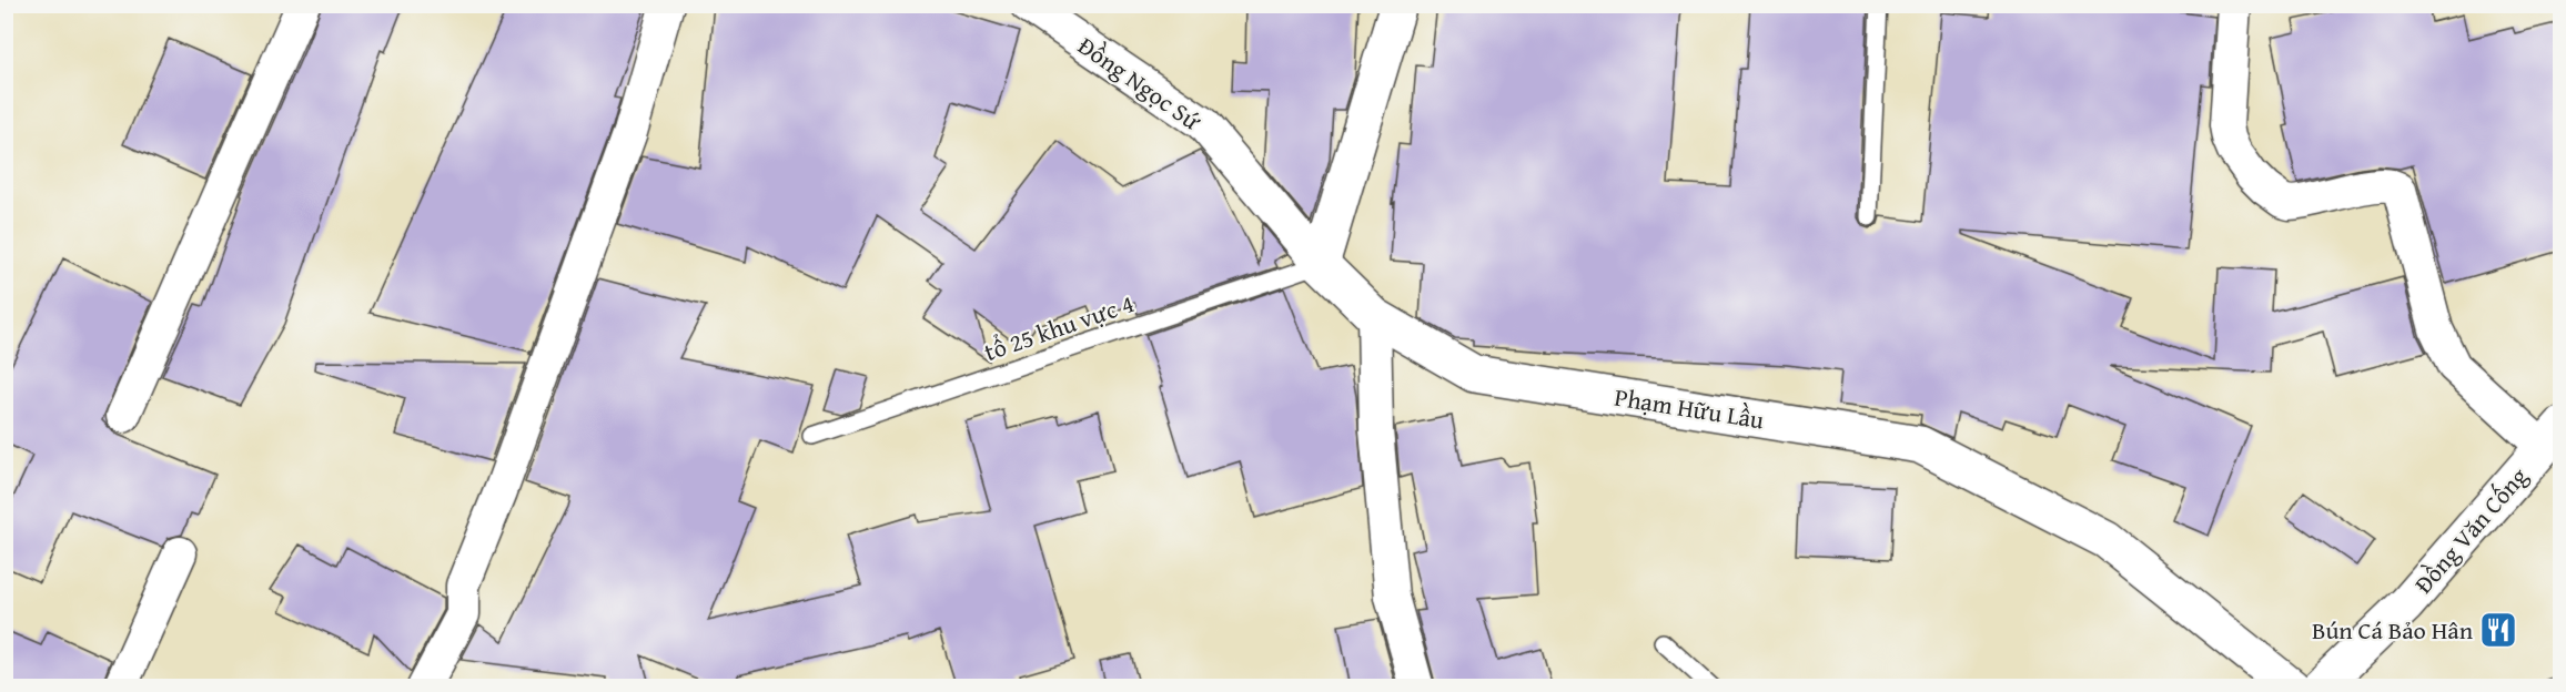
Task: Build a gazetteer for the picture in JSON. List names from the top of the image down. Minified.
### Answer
{"streets":{"street":["Đồng Ngọc Sứ","Phạm Hữu Lầu","Đồng Văn Cống"],"lane":["tổ 25 khu vực 4"]},"crossings":[["Đồng Ngọc Sứ","tổ 25 khu vực 4"],["Đồng Ngọc Sứ","Phạm Hữu Lầu"],["tổ 25 khu vực 4","Phạm Hữu Lầu"]],"places":{"restaurant":["Bún Cá Bảo Hân"]}}
